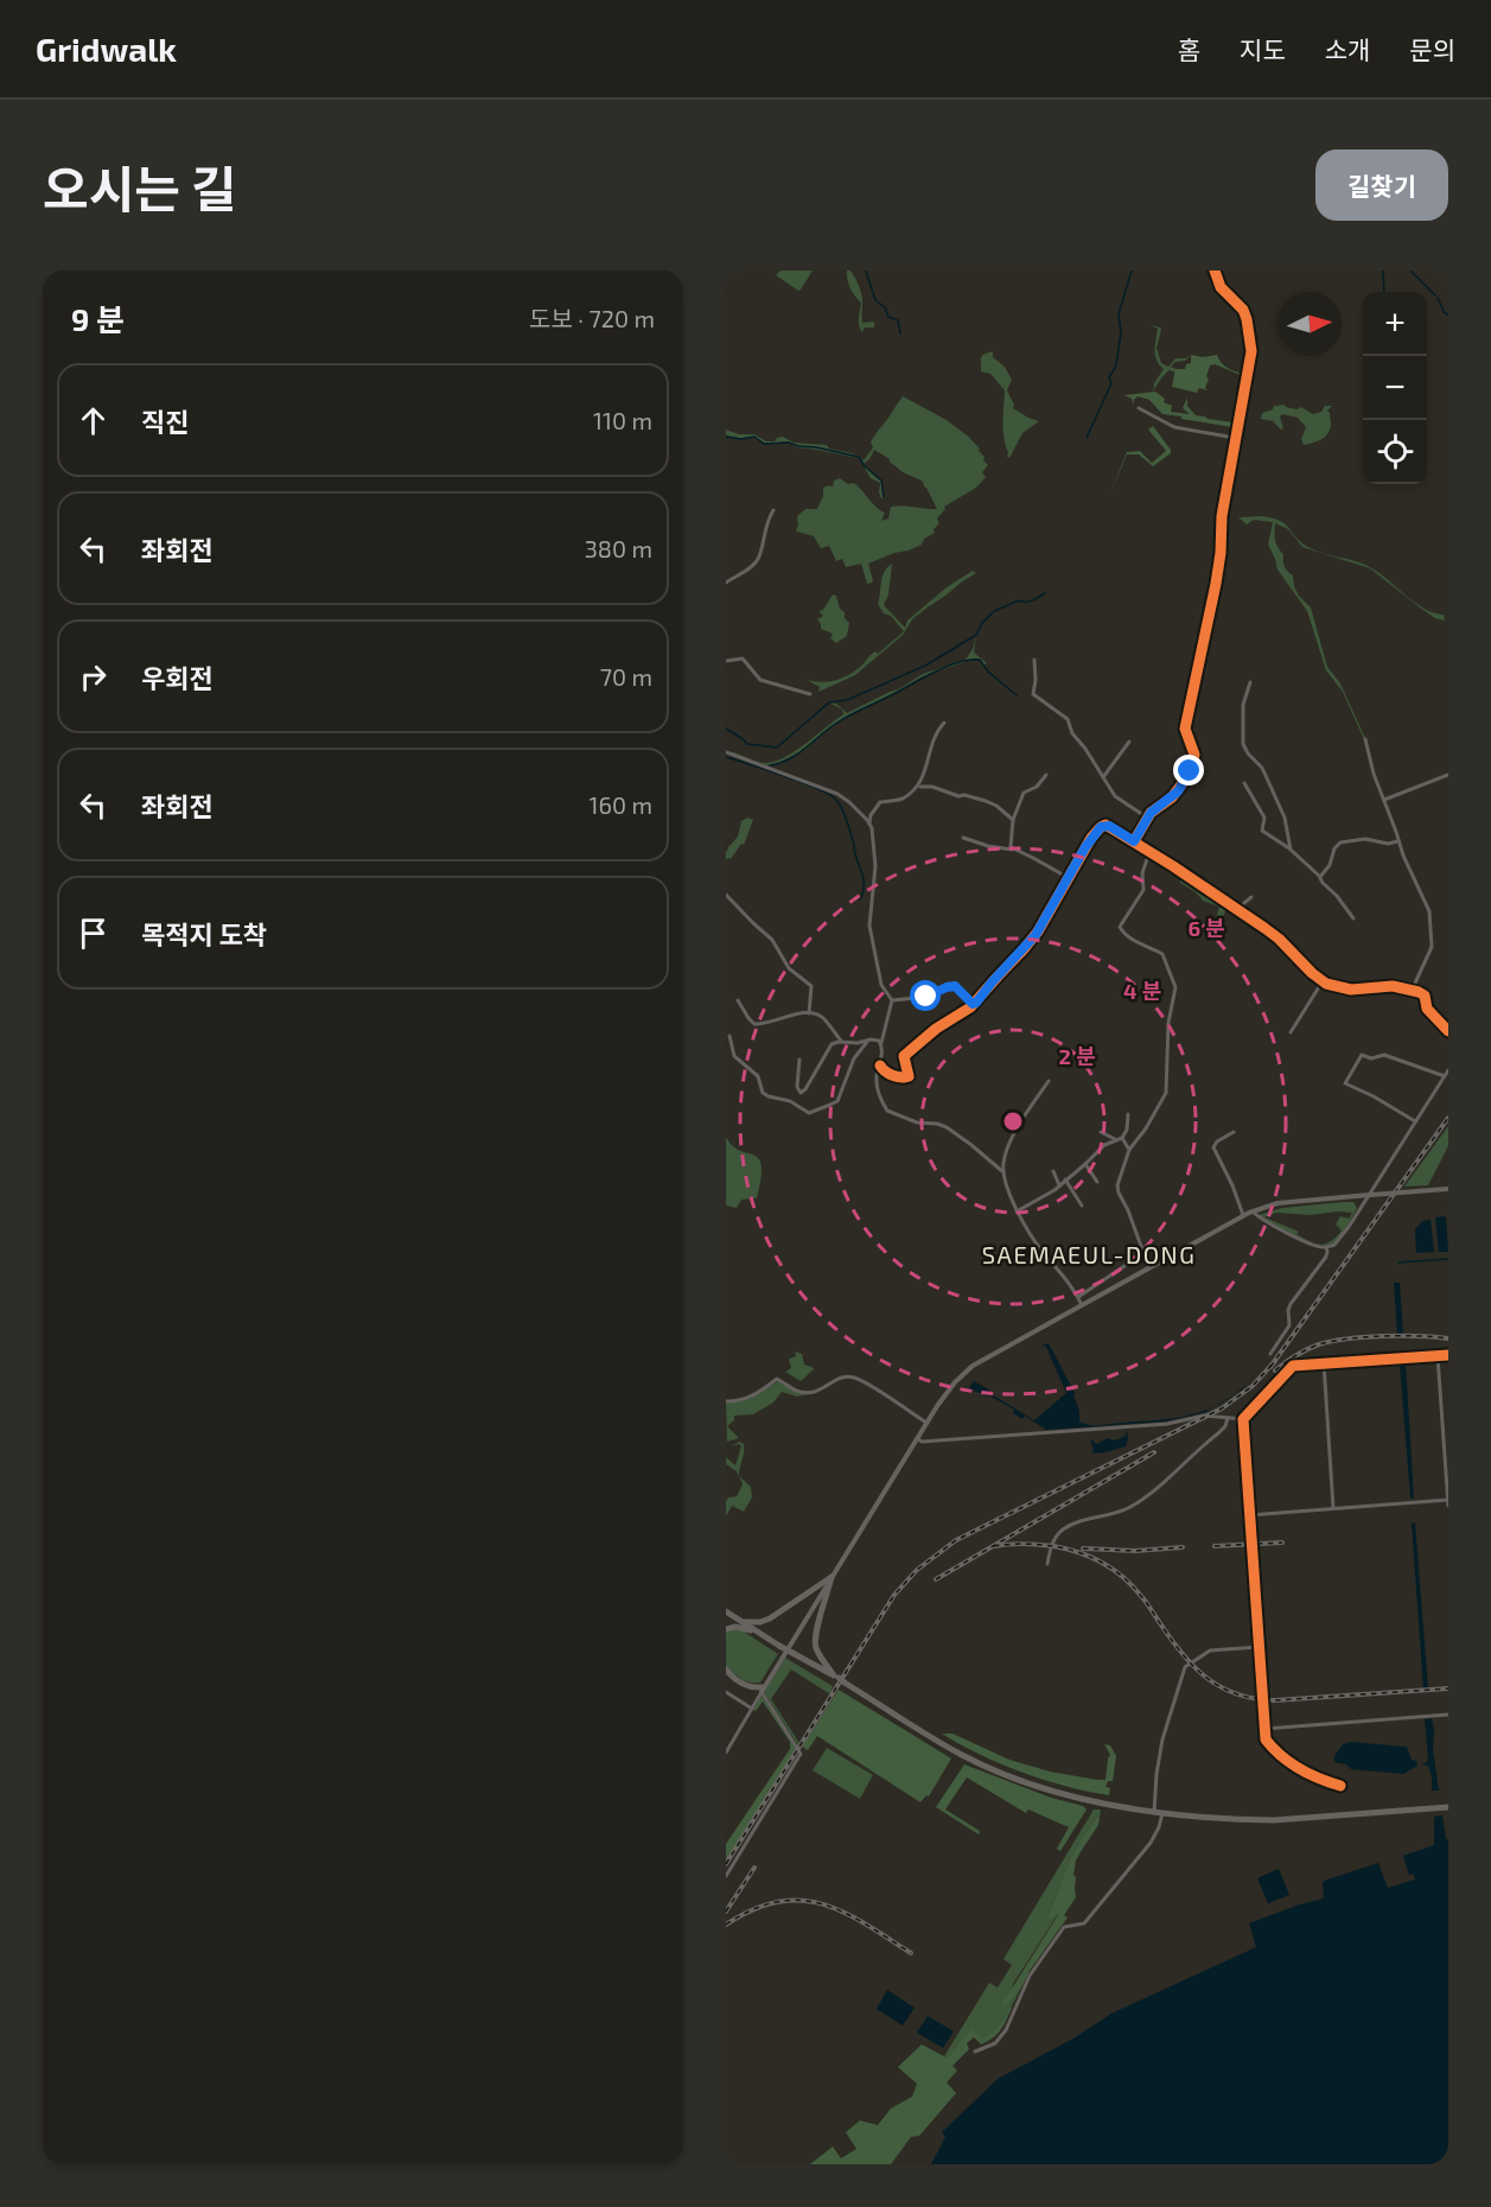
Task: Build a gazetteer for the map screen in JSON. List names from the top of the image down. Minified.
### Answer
{"districts":["SAEMAEUL-DONG"],"north":"right","page":{"header":"Gridwalk","nav":["홈","지도","소개","문의"],"title":"오시는 길","buttons":"길찾기","heading":["9 분","도보 · 720 m"],"map_buttons":["+","−"],"list":[["직진","110 m"],["좌회전","380 m"],["우회전","70 m"],["좌회전","160 m"],"목적지 도착"]},"rings":["6 분","4 분","2 분"]}
